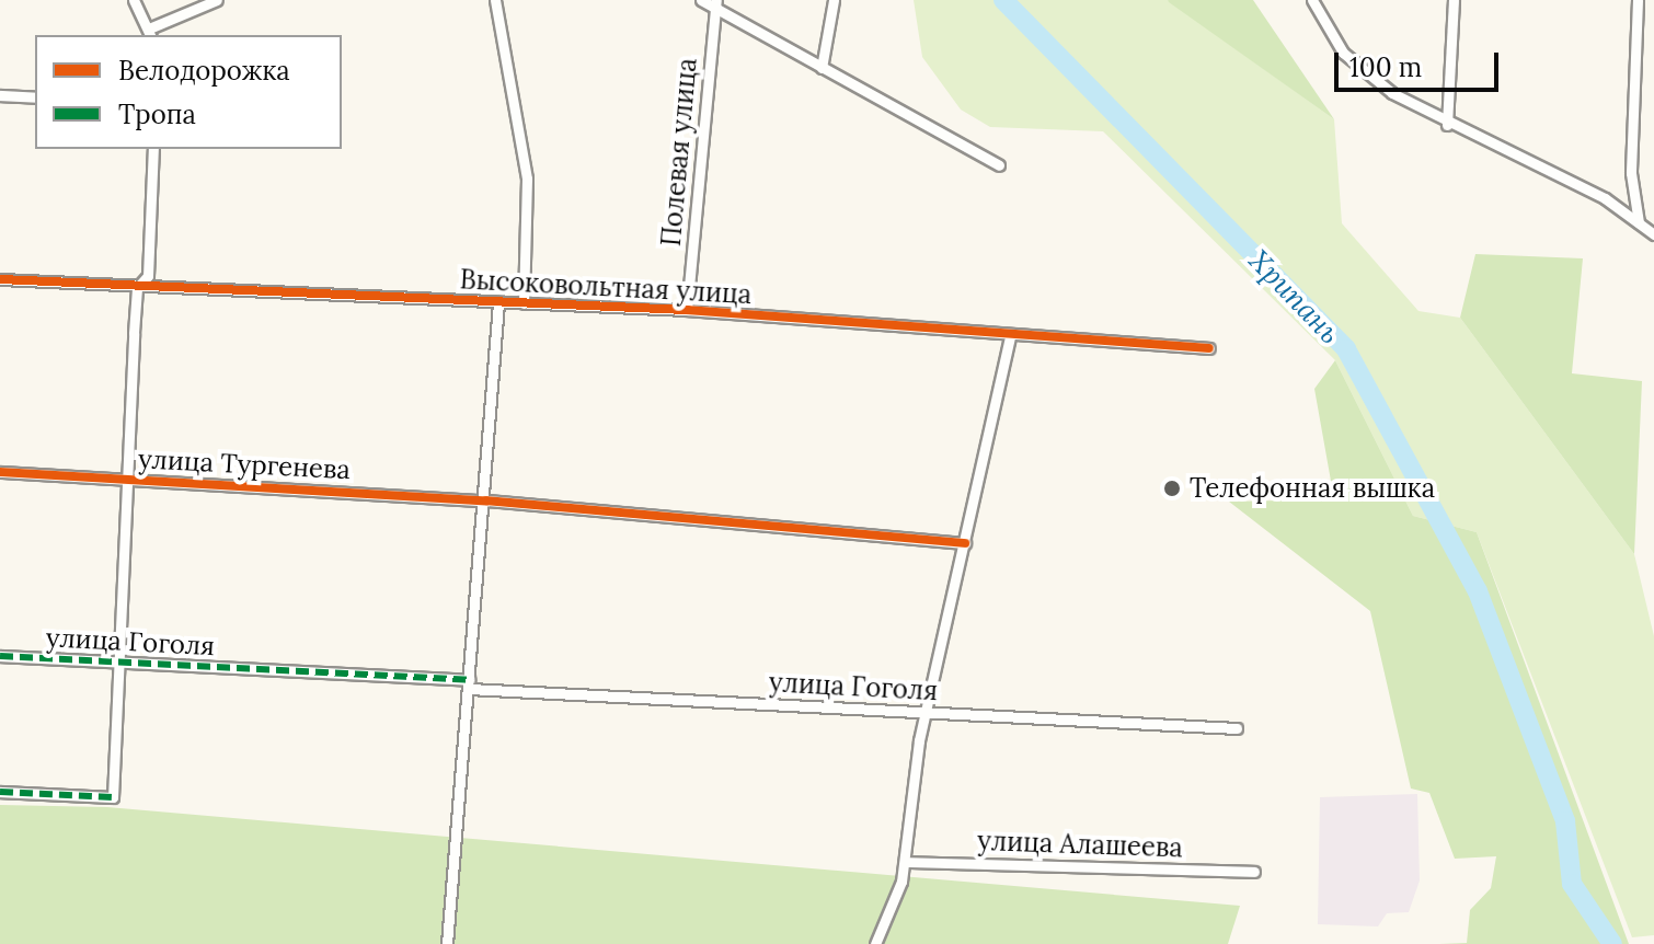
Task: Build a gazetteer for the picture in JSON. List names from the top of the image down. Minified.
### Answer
{"streets":{"street":["Полевая улица","Высоковольтная улица","улица Тургенева","улица Гоголя","улица Алашеева"]},"crossings":[["Полевая улица","Высоковольтная улица"]],"water":["Хрипань"],"places":["Телефонная вышка"],"legend":["Велодорожка","Тропа"],"scale_bar":"100 m"}
